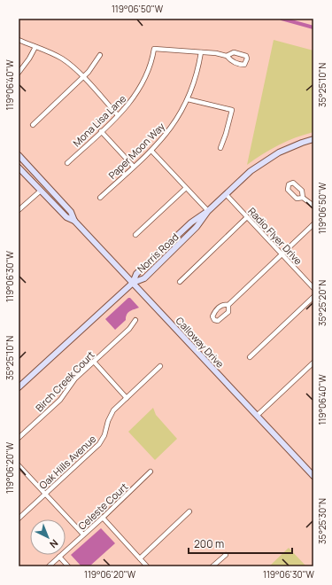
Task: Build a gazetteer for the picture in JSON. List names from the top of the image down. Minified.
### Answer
{"streets":{"main road":["Norris Road","Calloway Drive"],"street":["Mona Lisa Lane","Paper Moon Way","Radio Flyer Drive","Birch Creek Court","Oak Hills Avenue","Celeste Court"]},"crossings":[["Mona Lisa Lane","Paper Moon Way"],["Radio Flyer Drive","Norris Road"],["Norris Road","Calloway Drive"]],"scale_bar":"200 m","north":"bottom right","coordinates":["119°06'50\"W","35°25'10\"N","119°06'40\"W","119°06'30\"W","35°25'20\"N","119°06'20\"W","35°25'30\"N"]}
